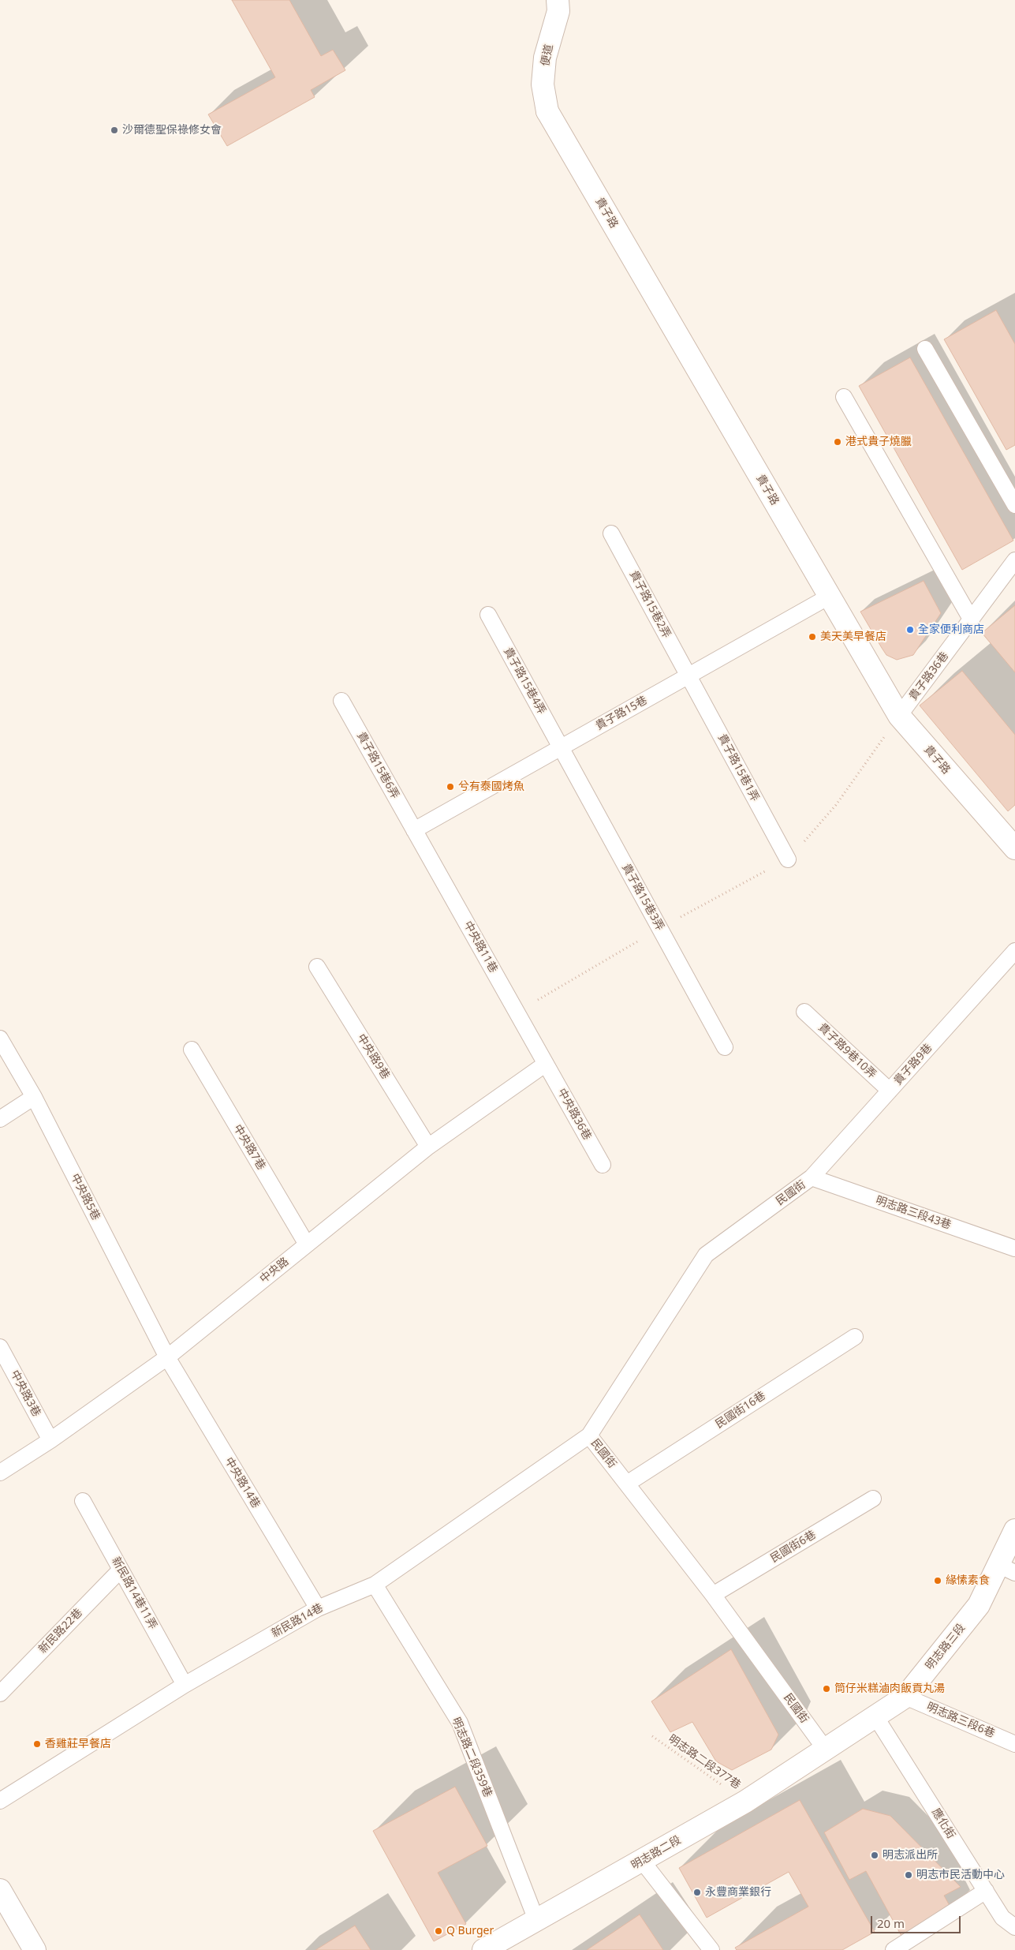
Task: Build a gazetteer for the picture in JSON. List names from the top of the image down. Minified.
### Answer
{"streets":{"street":["便道","貴子路","明志路三段","明志路二段"],"lane":["貴子路15巷2弄","貴子路36巷","貴子路15巷4弄","貴子路15巷","貴子路15巷6弄","貴子路15巷1弄","貴子路15巷3弄","中央路11巷","貴子路9巷10弄","中央路9巷","貴子路9巷","中央路36巷","中央路7巷","民國街","中央路5巷","明志路三段43巷","中央路","中央路3巷","民國街16巷","中央路14巷","民國街6巷","新民路14巷11弄","新民路14巷","新民路22巷","明志路三段6巷","明志路二段359巷","應化街"],"path":["明志路二段377巷"]},"crossings":[["便道","貴子路"],["貴子路","貴子路36巷"],["貴子路","貴子路15巷"],["貴子路15巷2弄","貴子路15巷"],["貴子路15巷2弄","貴子路15巷1弄"],["貴子路15巷4弄","貴子路15巷"],["貴子路15巷4弄","貴子路15巷3弄"],["貴子路15巷","貴子路15巷6弄"],["貴子路15巷","貴子路15巷1弄"],["貴子路15巷","貴子路15巷3弄"],["貴子路15巷","中央路11巷"],["貴子路15巷6弄","中央路11巷"],["中央路11巷","中央路36巷"],["中央路11巷","中央路"],["貴子路9巷10弄","貴子路9巷"],["中央路9巷","中央路"],["貴子路9巷","民國街"],["貴子路9巷","明志路三段43巷"],["中央路36巷","中央路"],["中央路7巷","中央路"],["民國街","明志路三段43巷"],["民國街","民國街16巷"],["民國街","民國街6巷"],["民國街","新民路14巷"],["民國街","明志路三段"],["民國街","明志路二段"],["中央路5巷","中央路"],["中央路5巷","中央路14巷"],["中央路","中央路3巷"],["中央路","中央路14巷"],["中央路14巷","新民路14巷"],["新民路14巷11弄","新民路14巷"],["新民路14巷11弄","新民路22巷"],["新民路14巷","明志路二段359巷"],["明志路三段","明志路三段6巷"],["明志路三段","應化街"],["明志路三段","明志路二段"],["明志路二段359巷","明志路二段"],["明志路二段377巷","明志路二段"]],"places":["沙爾德聖保祿修女會","港式貴子燒臘","全家便利商店","美天美早餐店","兮有泰國烤魚","緣愫素食","筒仔米糕滷肉飯貢丸湯","香雞莊早餐店","明志派出所","明志市民活動中心","永豐商業銀行","Q Burger"],"scale_bar":"20 m"}
